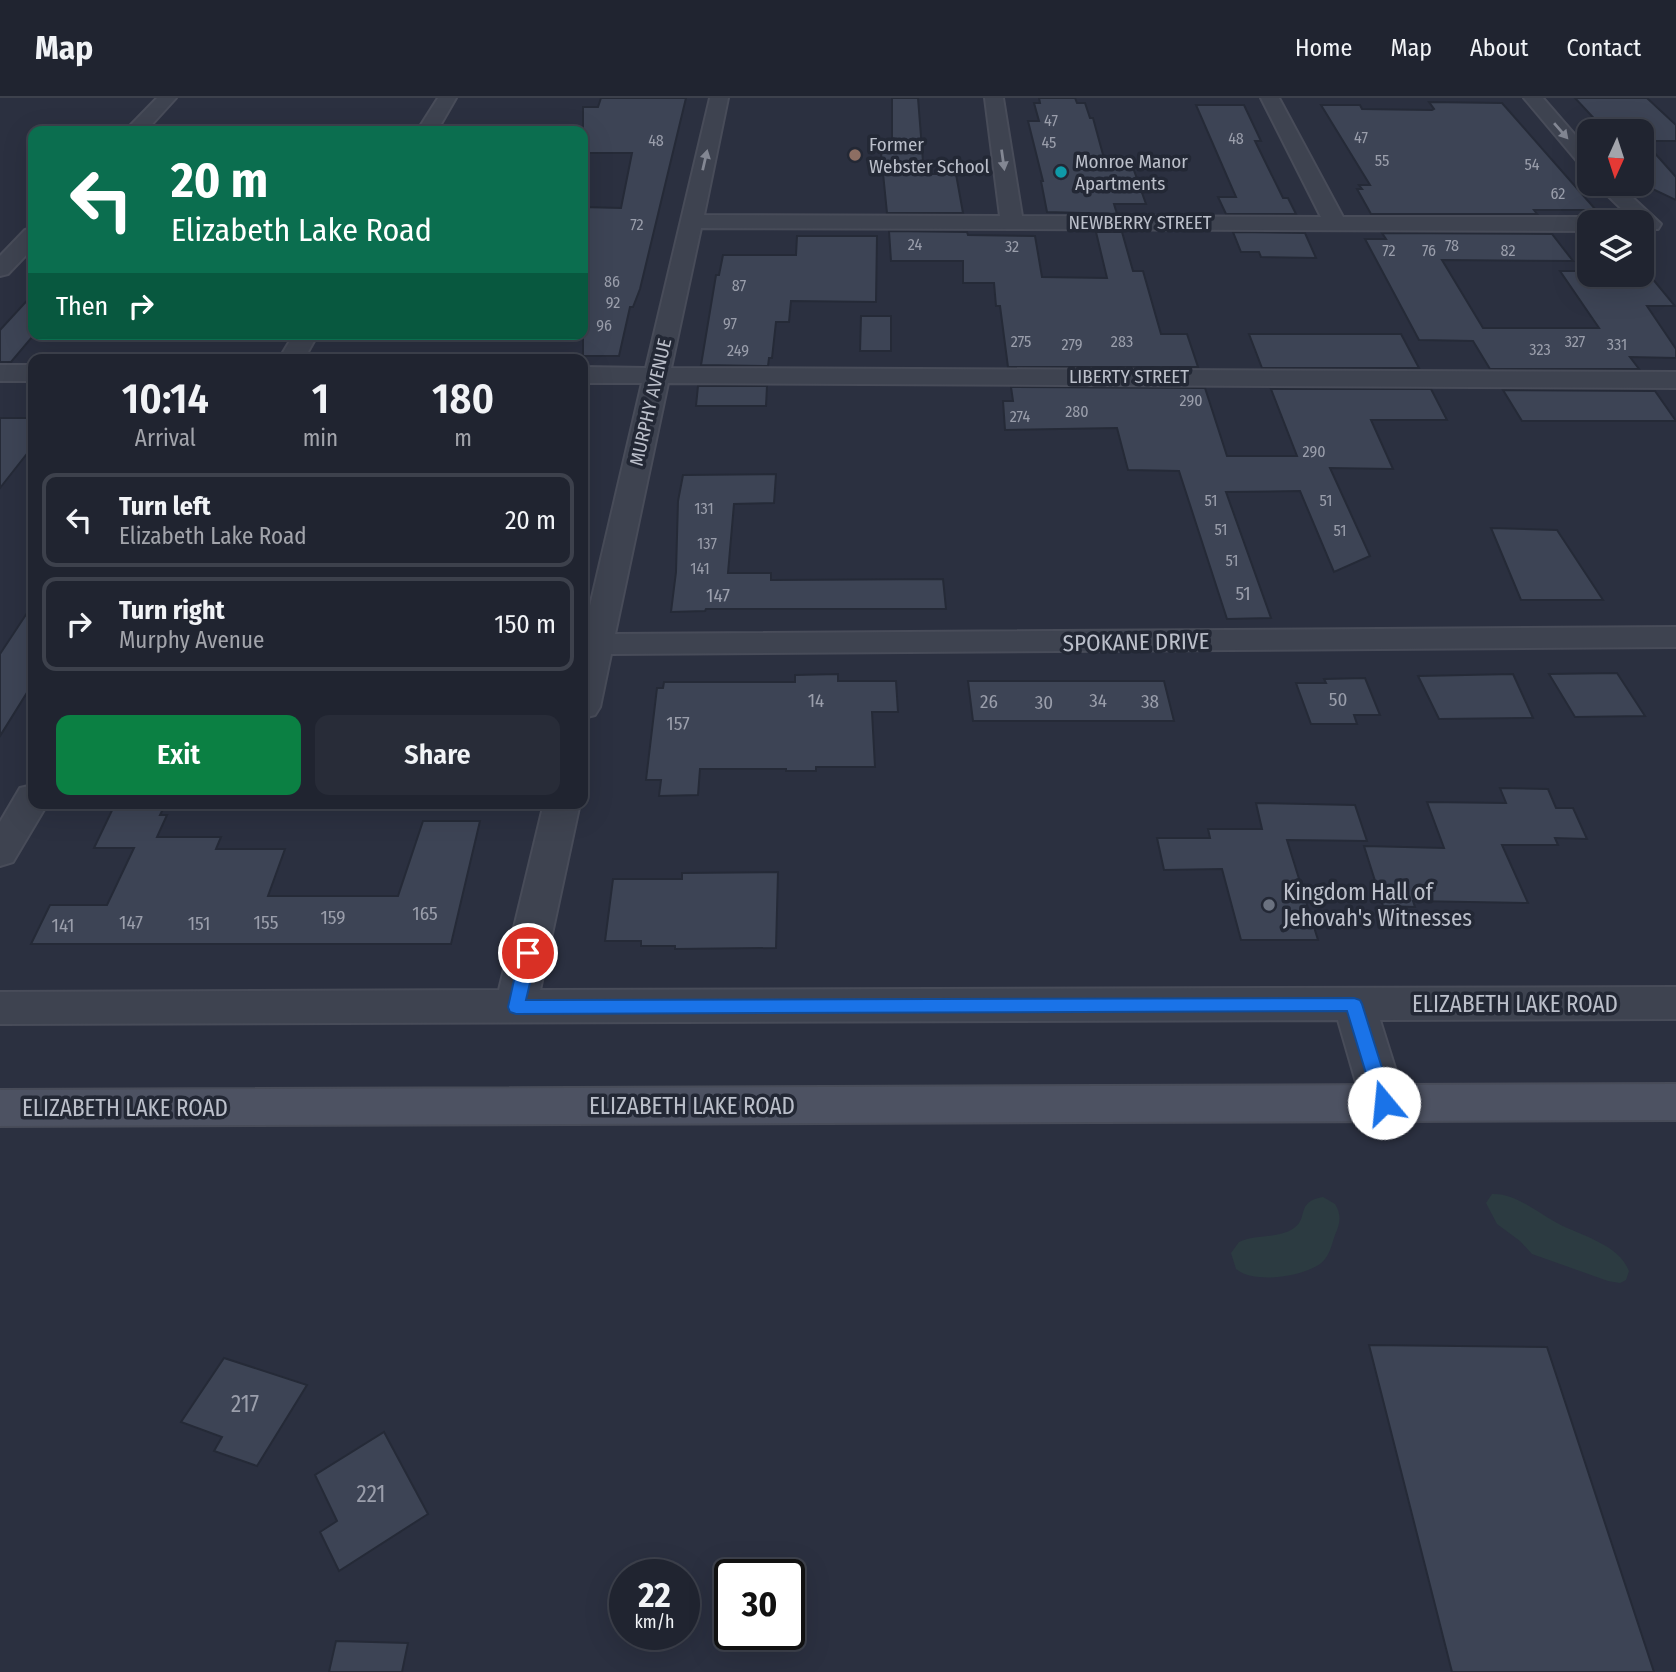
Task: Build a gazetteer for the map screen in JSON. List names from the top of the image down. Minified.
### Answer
{"streets":{"main road":["ELIZABETH LAKE ROAD"],"street":["NEWBERRY STREET","LIBERTY STREET","MURPHY AVENUE","SPOKANE DRIVE"]},"crossings":[["NEWBERRY STREET","MURPHY AVENUE"],["LIBERTY STREET","MURPHY AVENUE"],["MURPHY AVENUE","SPOKANE DRIVE"]],"places":["Former Webster School","Monroe Manor Apartments","Kingdom Hall of Jehovah's Witnesses"],"house_numbers":["47","47","48","48","45","55","54","62","72","24","78","32","72","76","82","86","87","92","97","96","275","283","327","279","331","323","249","290","280","274","290","51","51","131","51","51","137","51","141","51","147","50","14","34","26","38","30","157","165","159","147","155","151","141","217","221"],"north":"bottom","page":{"header":"Map","nav":["Home","Map","About","Contact"],"turn":["20 m","Elizabeth Lake Road"],"then":"Then","eta":["10:14","Arrival","1","min","180","m"],"list":[{"name":"Turn left","note":"Elizabeth Lake Road","value":"20 m"},{"name":"Turn right","note":"Murphy Avenue","value":"150 m"}],"buttons":["Exit","Share"],"speed":"22 km/h","limit":"30"}}
